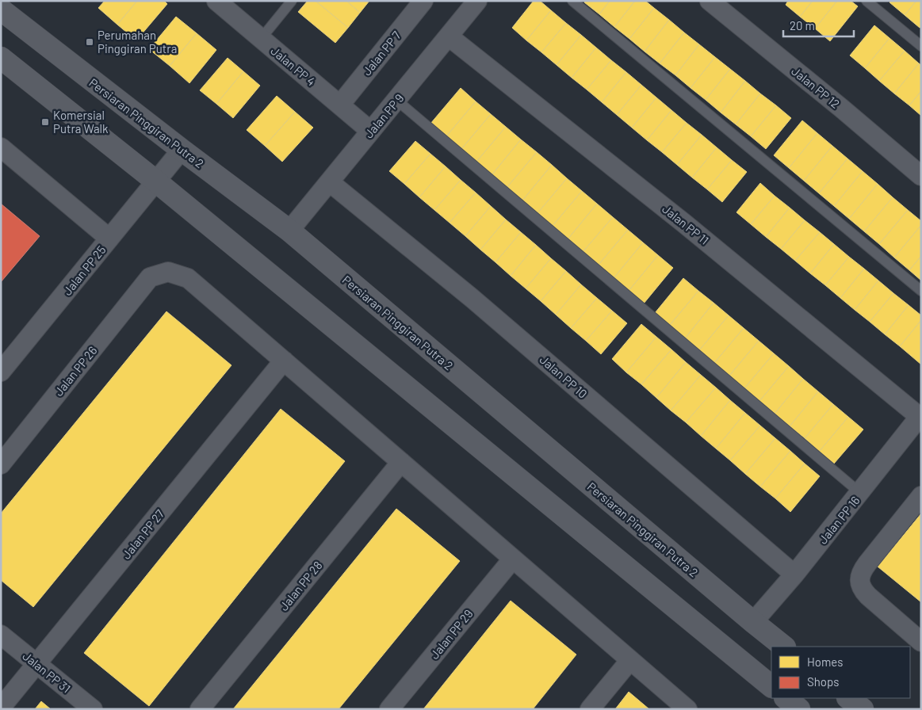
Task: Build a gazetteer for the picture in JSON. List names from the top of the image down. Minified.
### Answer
{"streets":{"street":["Jalan PP 7","Jalan PP 4","Jalan PP 12","Jalan PP 9","Persiaran Pinggiran Putra 2","Jalan PP 11","Jalan PP 25","Jalan PP 26","Jalan PP 10","Jalan PP 16","Jalan PP 27","Jalan PP 28","Jalan PP 29","Jalan PP 31"]},"crossings":[["Jalan PP 7","Jalan PP 4"],["Jalan PP 4","Jalan PP 9"],["Jalan PP 9","Persiaran Pinggiran Putra 2"],["Jalan PP 9","Jalan PP 11"],["Jalan PP 9","Jalan PP 10"],["Persiaran Pinggiran Putra 2","Jalan PP 16"],["Jalan PP 11","Jalan PP 16"],["Jalan PP 26","Jalan PP 27"],["Jalan PP 10","Jalan PP 16"],["Jalan PP 27","Jalan PP 31"]],"places":{"transit":["Perumahan Pinggiran Putra","Komersial Putra Walk"]},"legend":["Homes","Shops"],"scale_bar":"20 m"}
